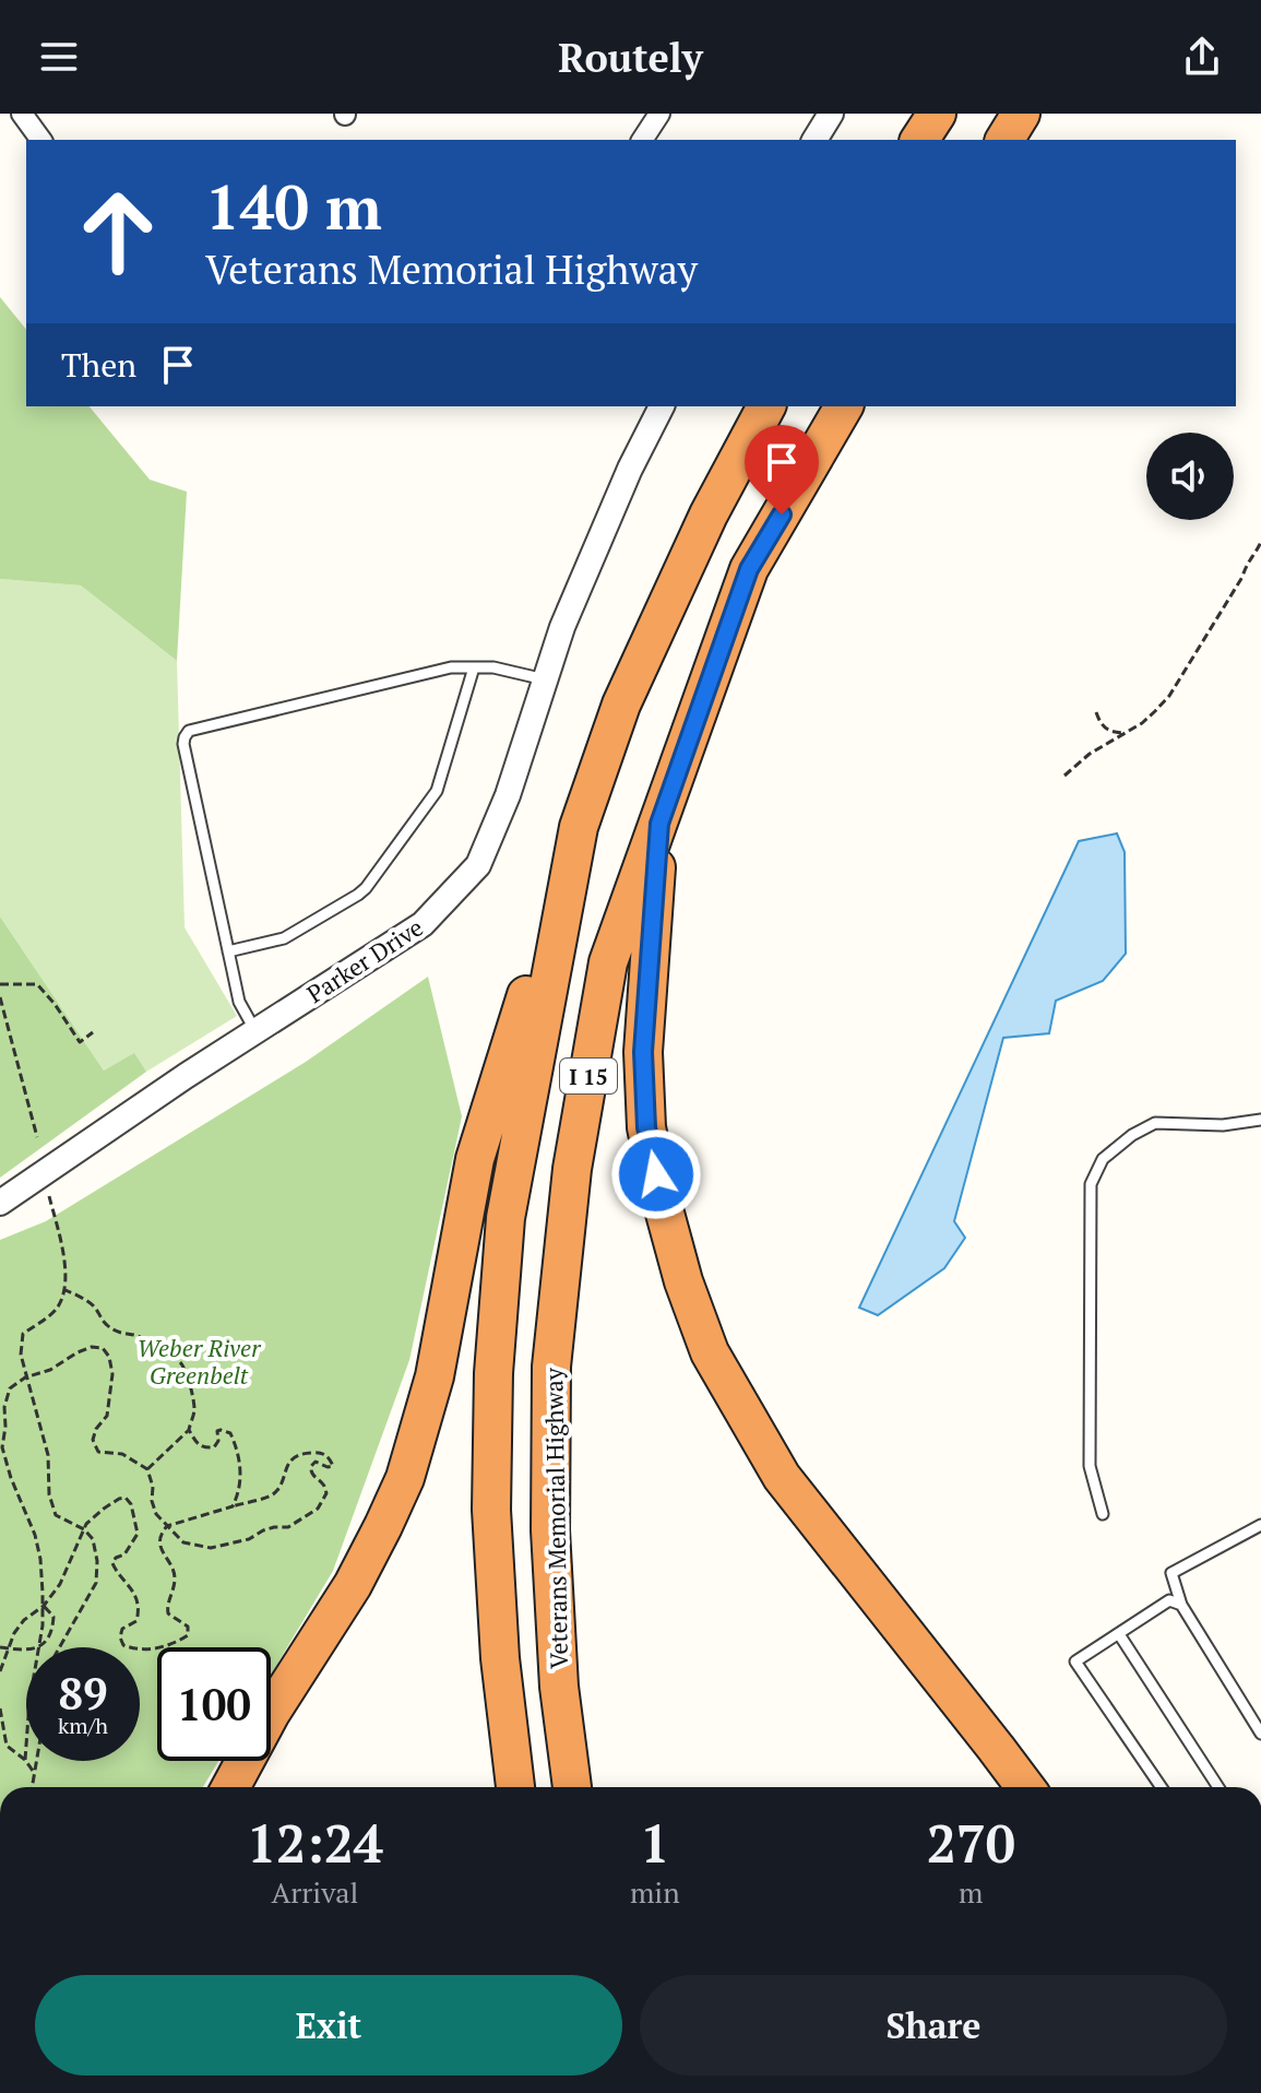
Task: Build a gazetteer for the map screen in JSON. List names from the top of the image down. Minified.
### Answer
{"streets":{"highway":["I 15","Veterans Memorial Highway"],"street":["Parker Drive"]},"parks":["Weber River Greenbelt"],"page":{"header":"Routely","turn":["140 m","Veterans Memorial Highway"],"then":"Then","speed":"89 km/h","limit":"100","eta":["12:24","Arrival","1","min","270","m"],"buttons":["Exit","Share"]}}
